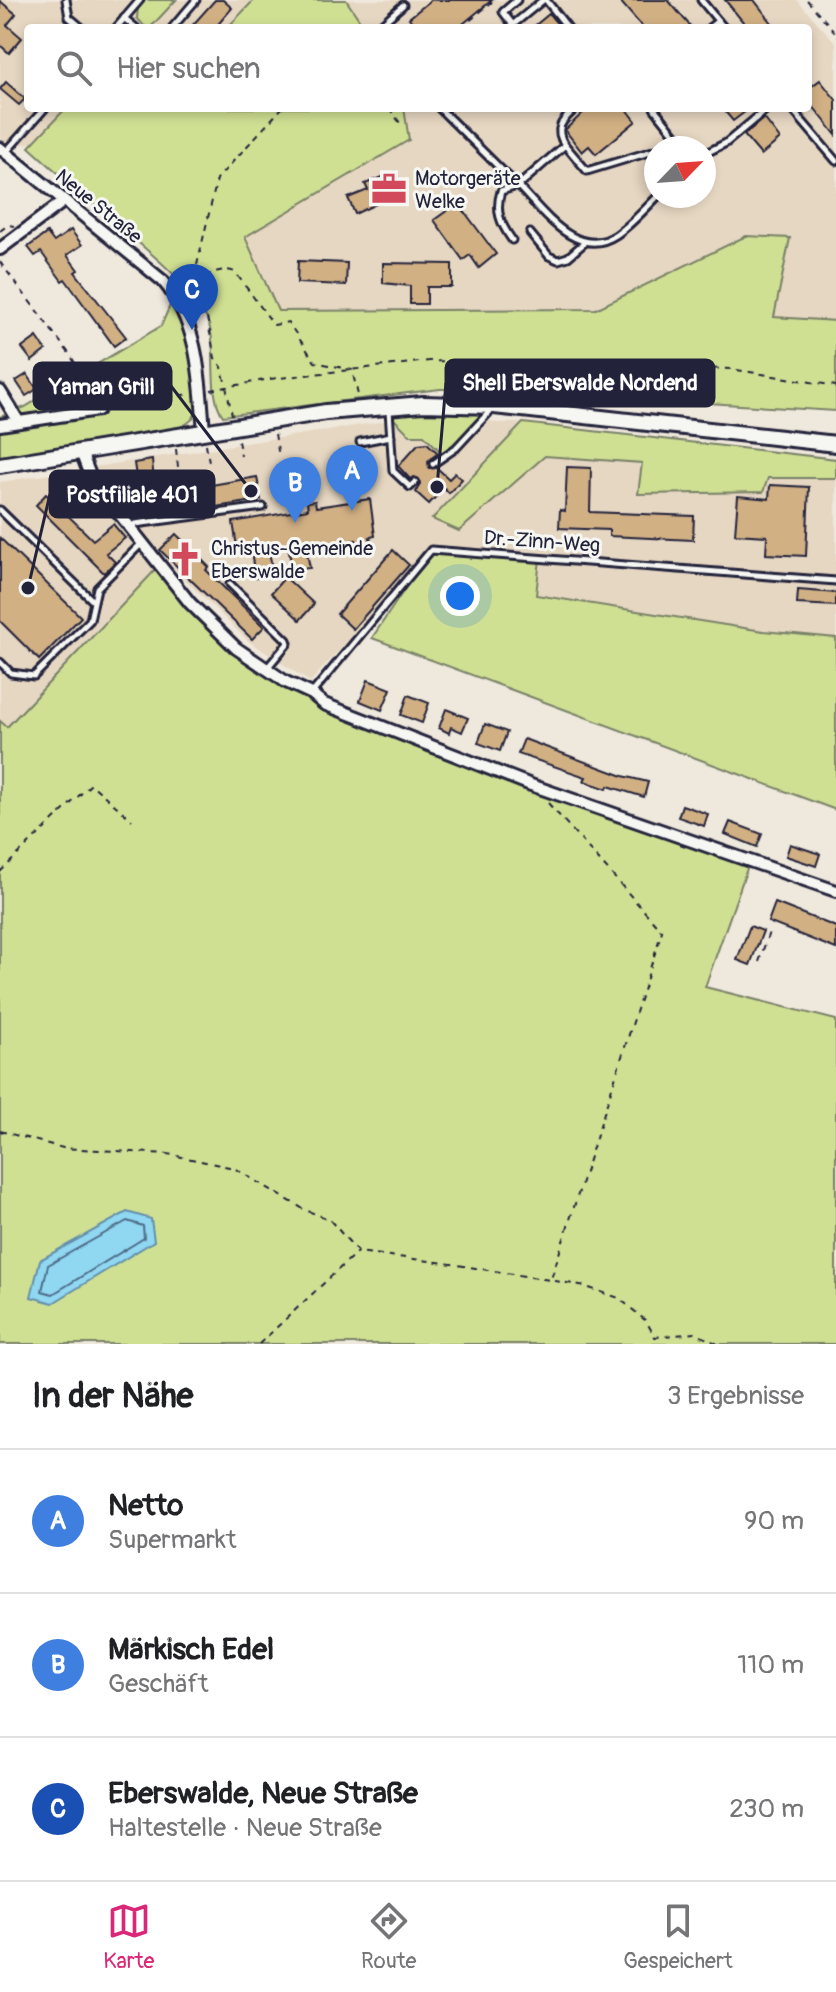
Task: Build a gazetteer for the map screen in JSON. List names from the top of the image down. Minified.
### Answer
{"streets":{"street":["Neue Straße"],"lane":["Dr.-Zinn-Weg"]},"places":{"office":["Motorgeräte Welke"],"other":["Shell Eberswalde Nordend","Yaman Grill","Postfiliale 401"],"church":["Christus-Gemeinde Eberswalde"]},"north":"top right","page":{"search":"Hier suchen","pins":["C","A","B"],"heading":["In der Nähe","3 Ergebnisse"],"list":[{"mark":"A","name":"Netto","note":"Supermarkt","value":"90 m"},{"mark":"B","name":"Märkisch Edel","note":"Geschäft","value":"110 m"},{"mark":"C","name":"Eberswalde, Neue Straße","note":"Haltestelle · Neue Straße","value":"230 m"}],"nav":["Karte","Route","Gespeichert"]}}
